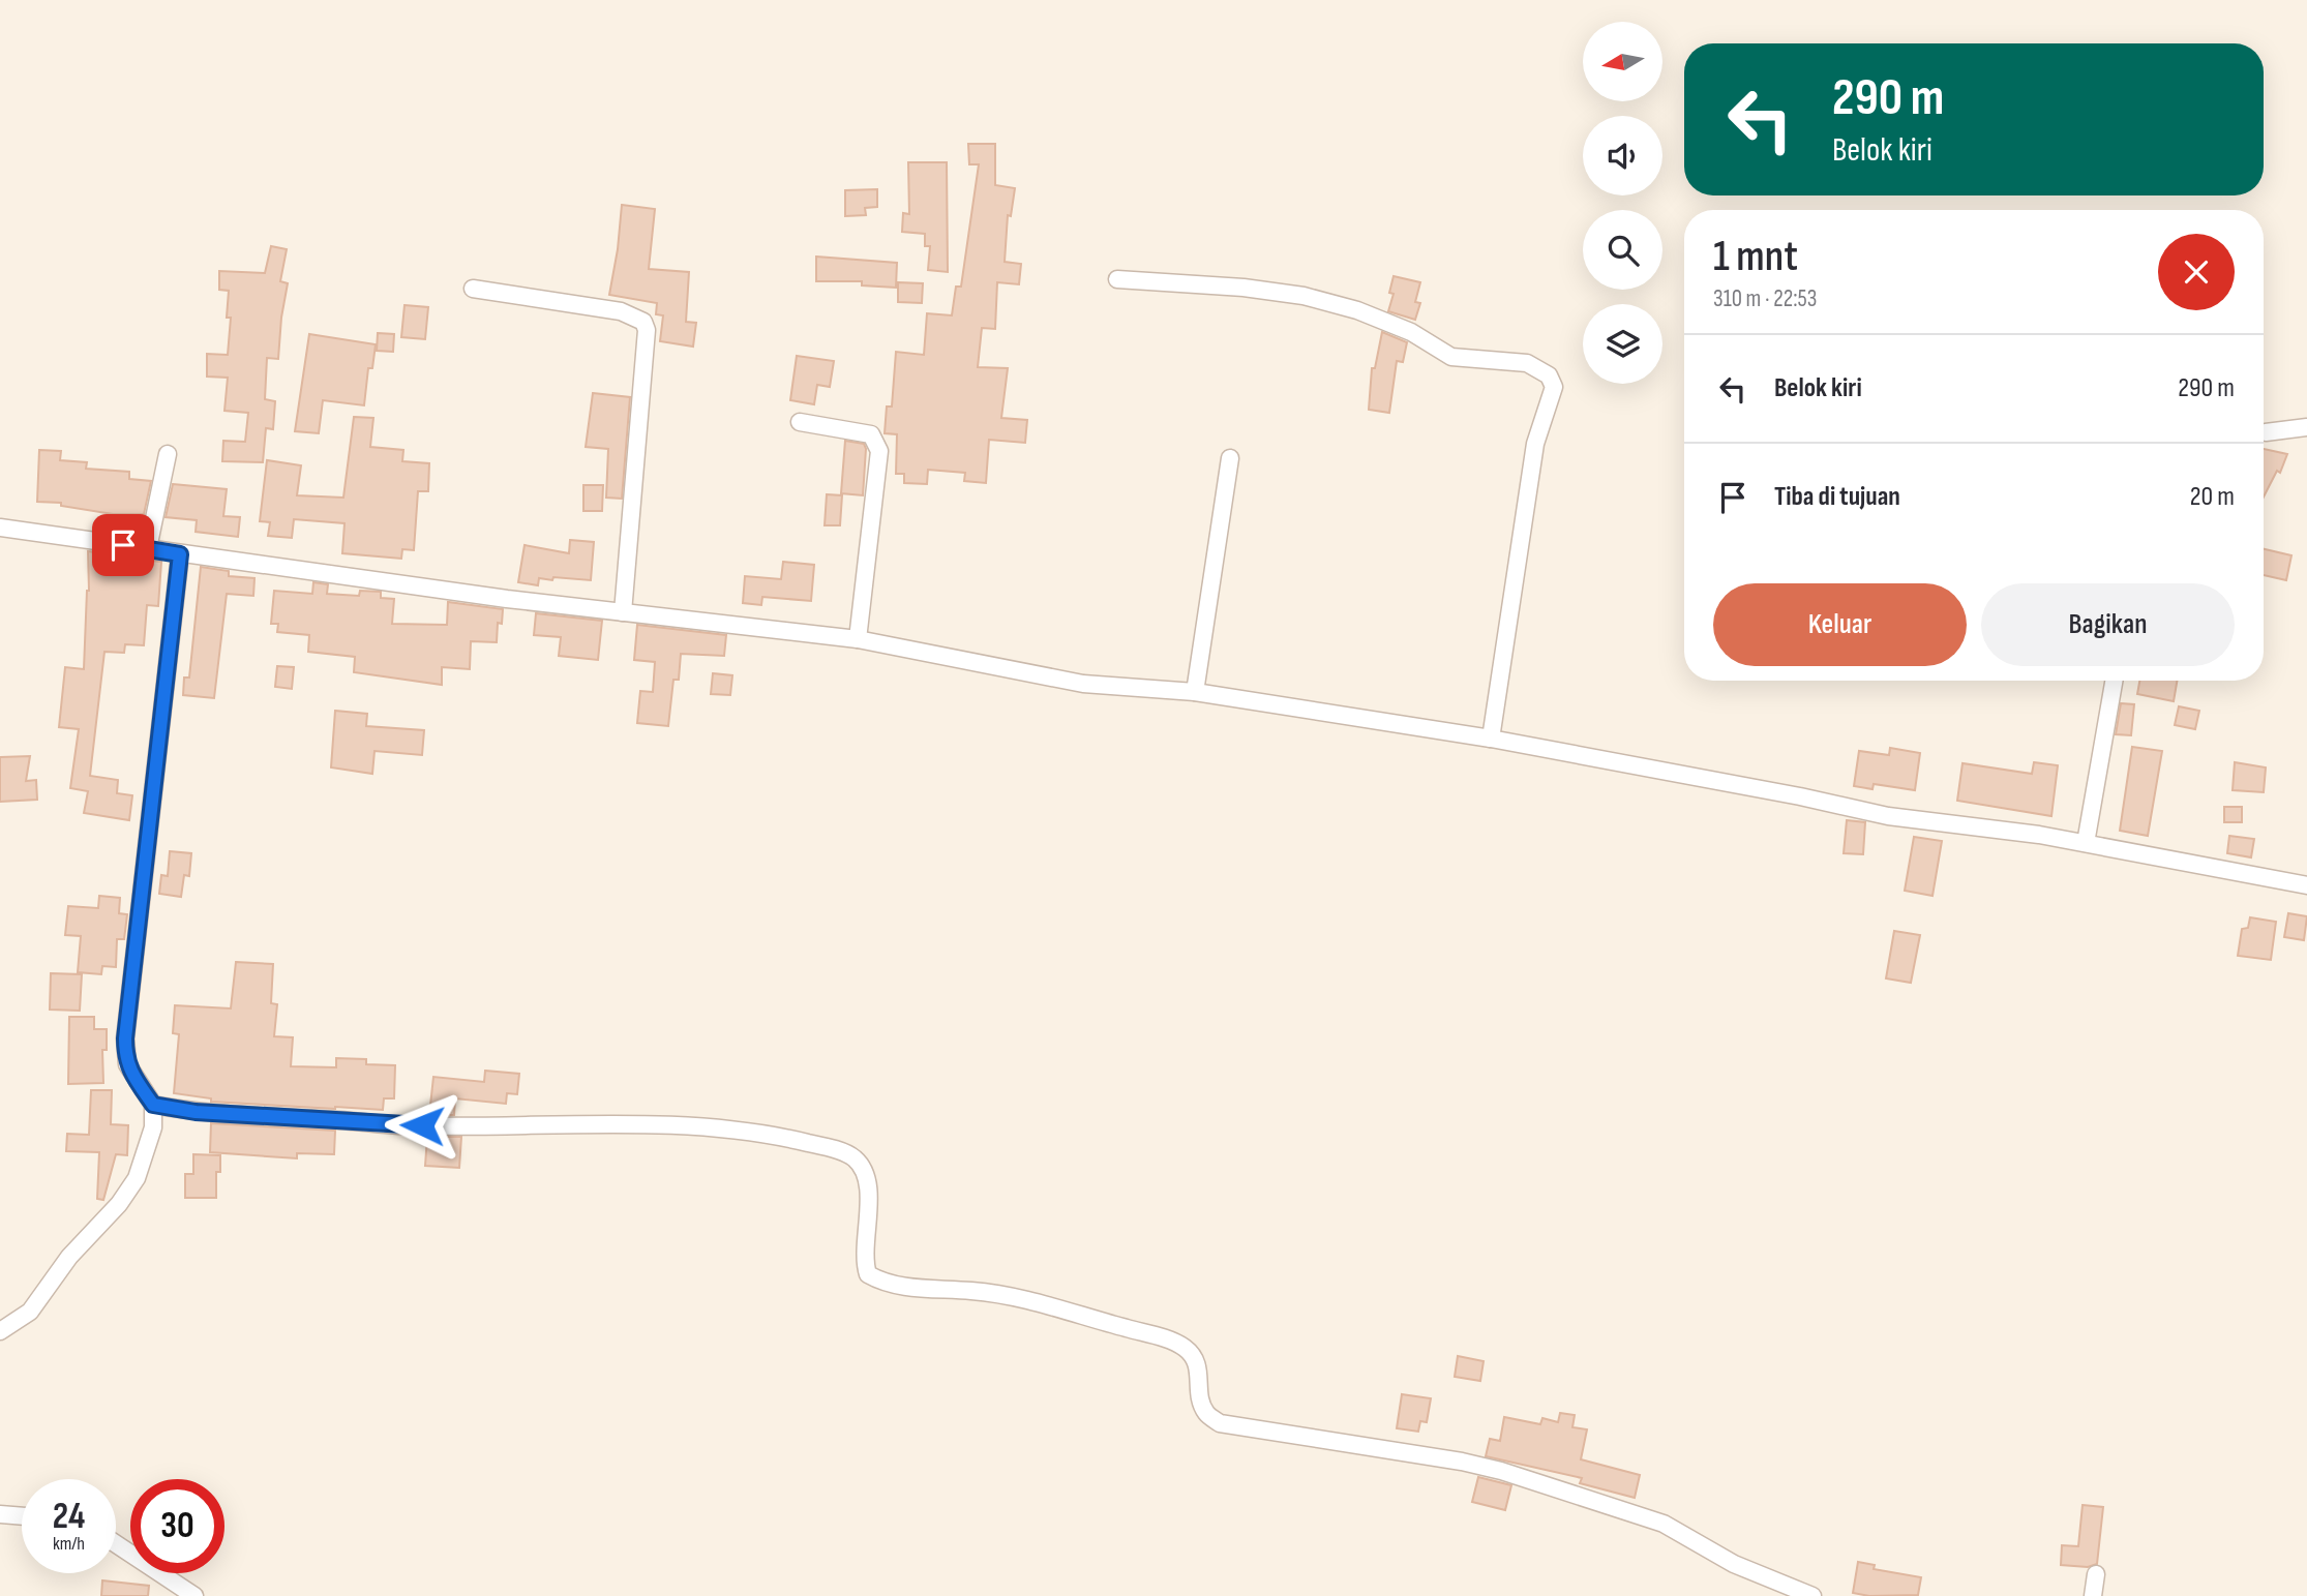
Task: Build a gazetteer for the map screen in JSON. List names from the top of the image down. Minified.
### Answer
{"north":"left","page":{"turn":["290 m","Belok kiri"],"heading":["1 mnt","310 m · 22:53"],"list":[{"name":"Belok kiri","value":"290 m"},{"name":"Tiba di tujuan","value":"20 m"}],"buttons":["Keluar","Bagikan"],"speed":"24 km/h","limit":"30"}}
